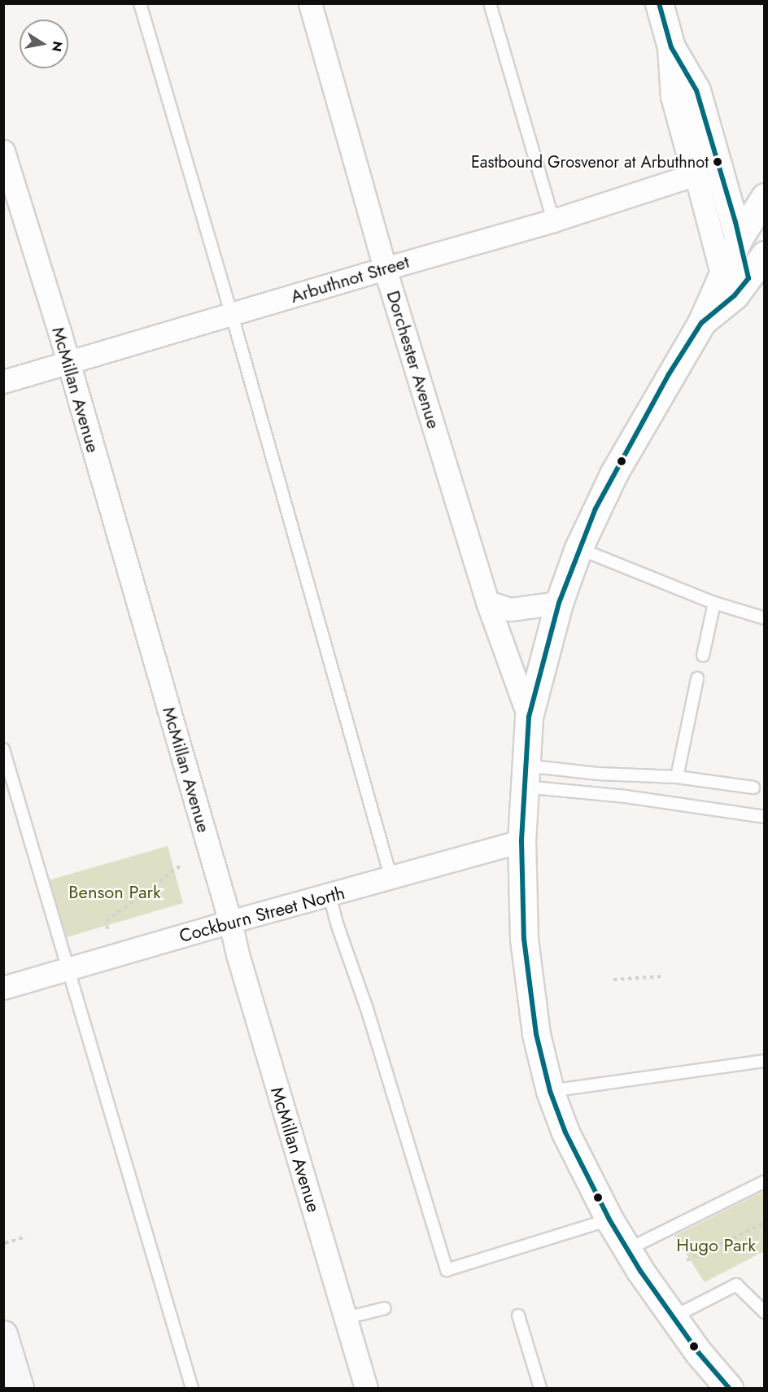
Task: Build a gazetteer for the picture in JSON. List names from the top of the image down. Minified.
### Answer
{"streets":{"street":["Arbuthnot Street","Dorchester Avenue","McMillan Avenue","Cockburn Street North"]},"crossings":[["Arbuthnot Street","Dorchester Avenue"],["Arbuthnot Street","McMillan Avenue"],["McMillan Avenue","Cockburn Street North"]],"parks":["Benson Park","Hugo Park"],"places":["Eastbound Grosvenor at Arbuthnot"],"north":"right"}
